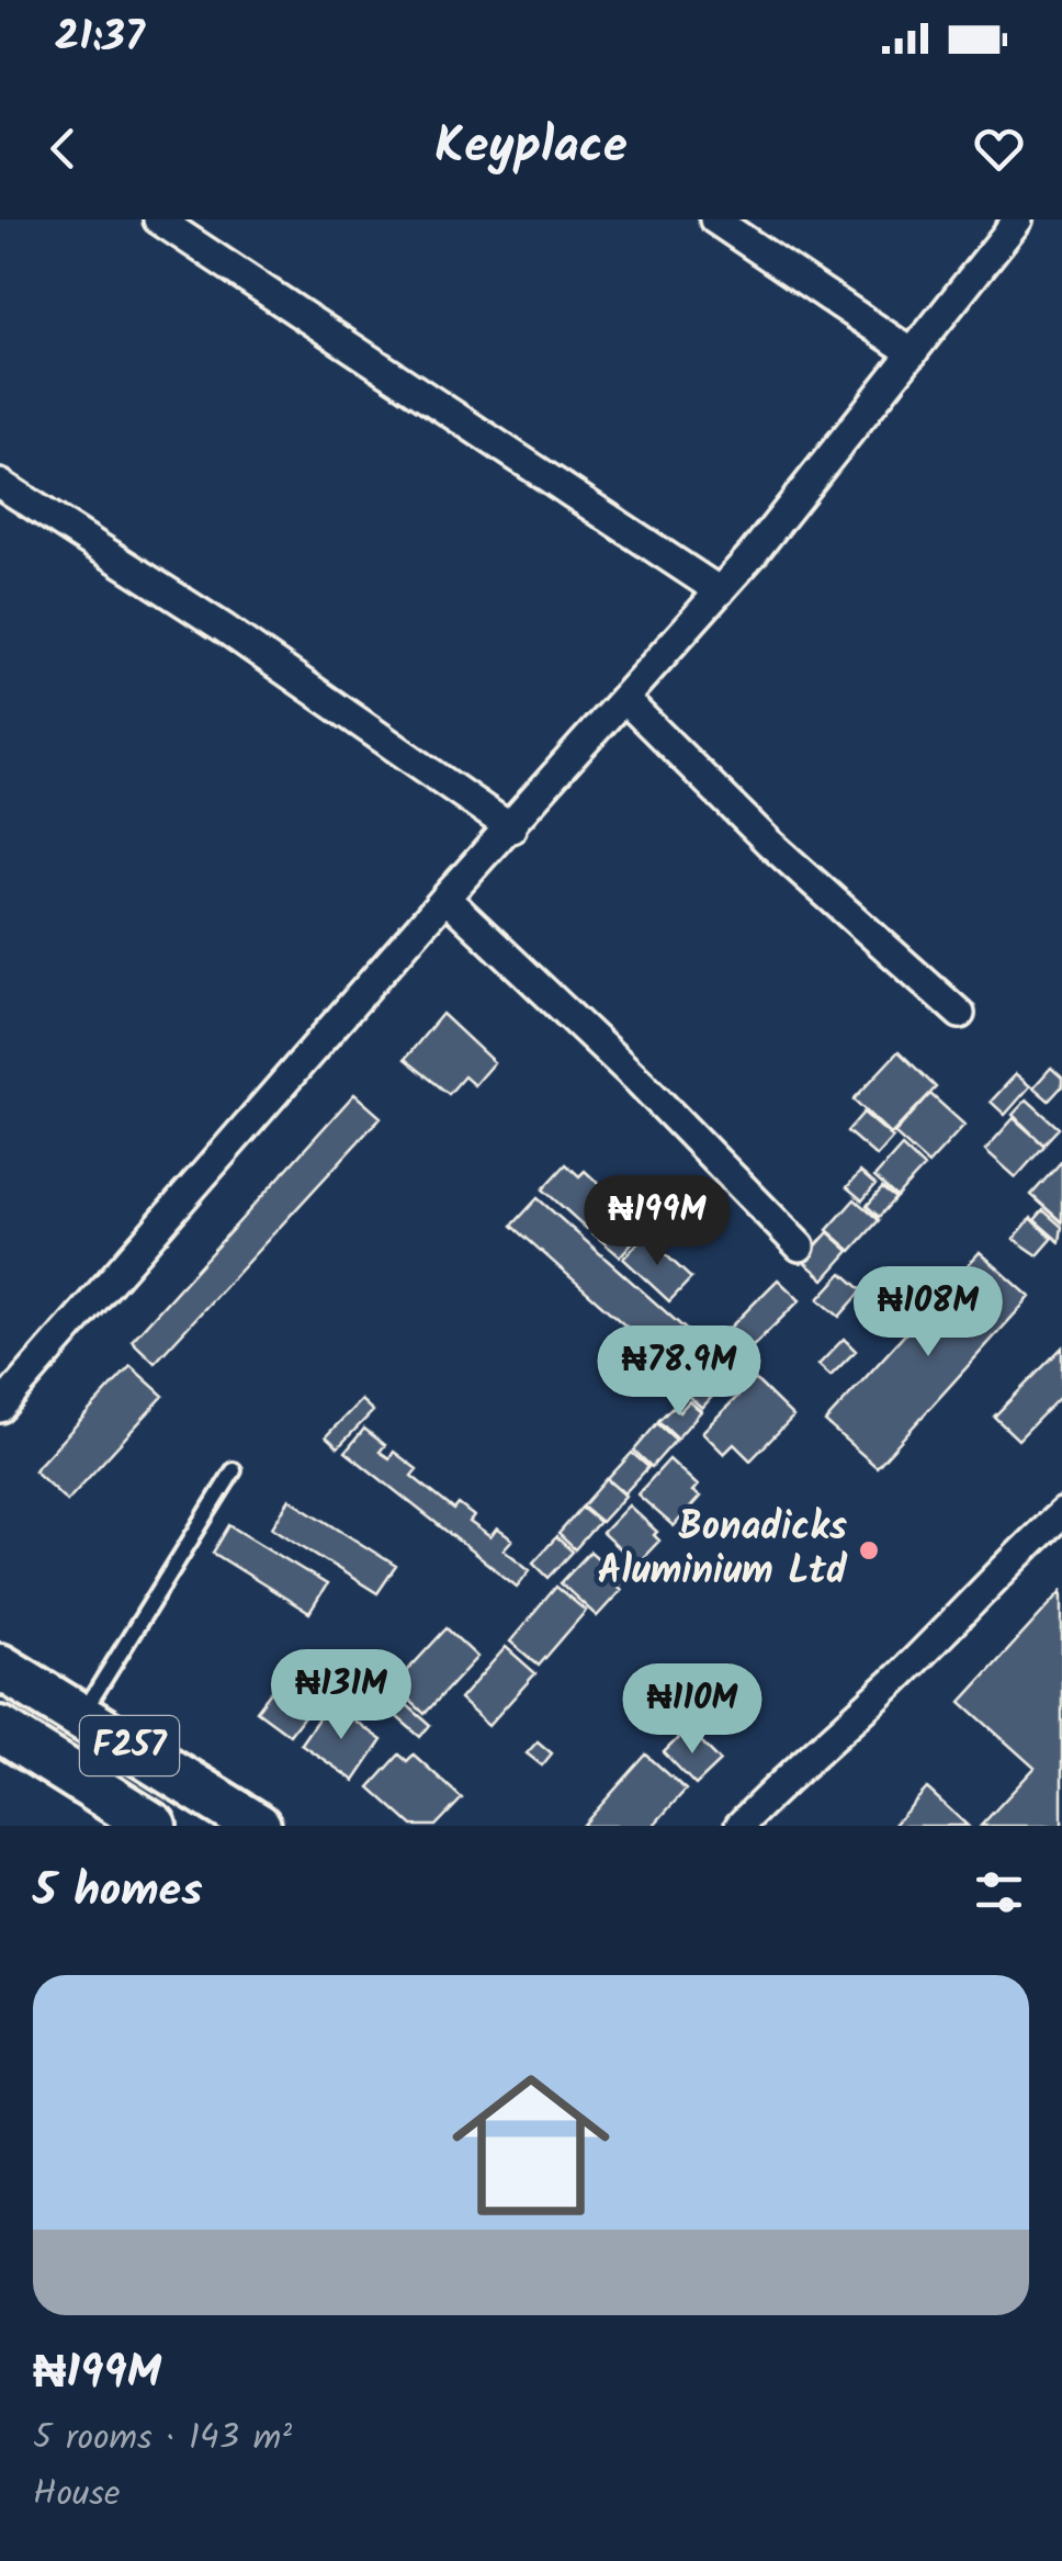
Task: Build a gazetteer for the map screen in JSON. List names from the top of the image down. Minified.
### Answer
{"streets":{"main road":["F257"]},"places":["Bonadicks Aluminium Ltd"],"page":{"status":"21:37","header":"Keyplace","price":["₦199M","₦108M","₦78.9M","₦131M","₦110M"],"heading":"5 homes","list":[{"name":"₦199M","note":"5 rooms · 143 m² · House"}]}}
